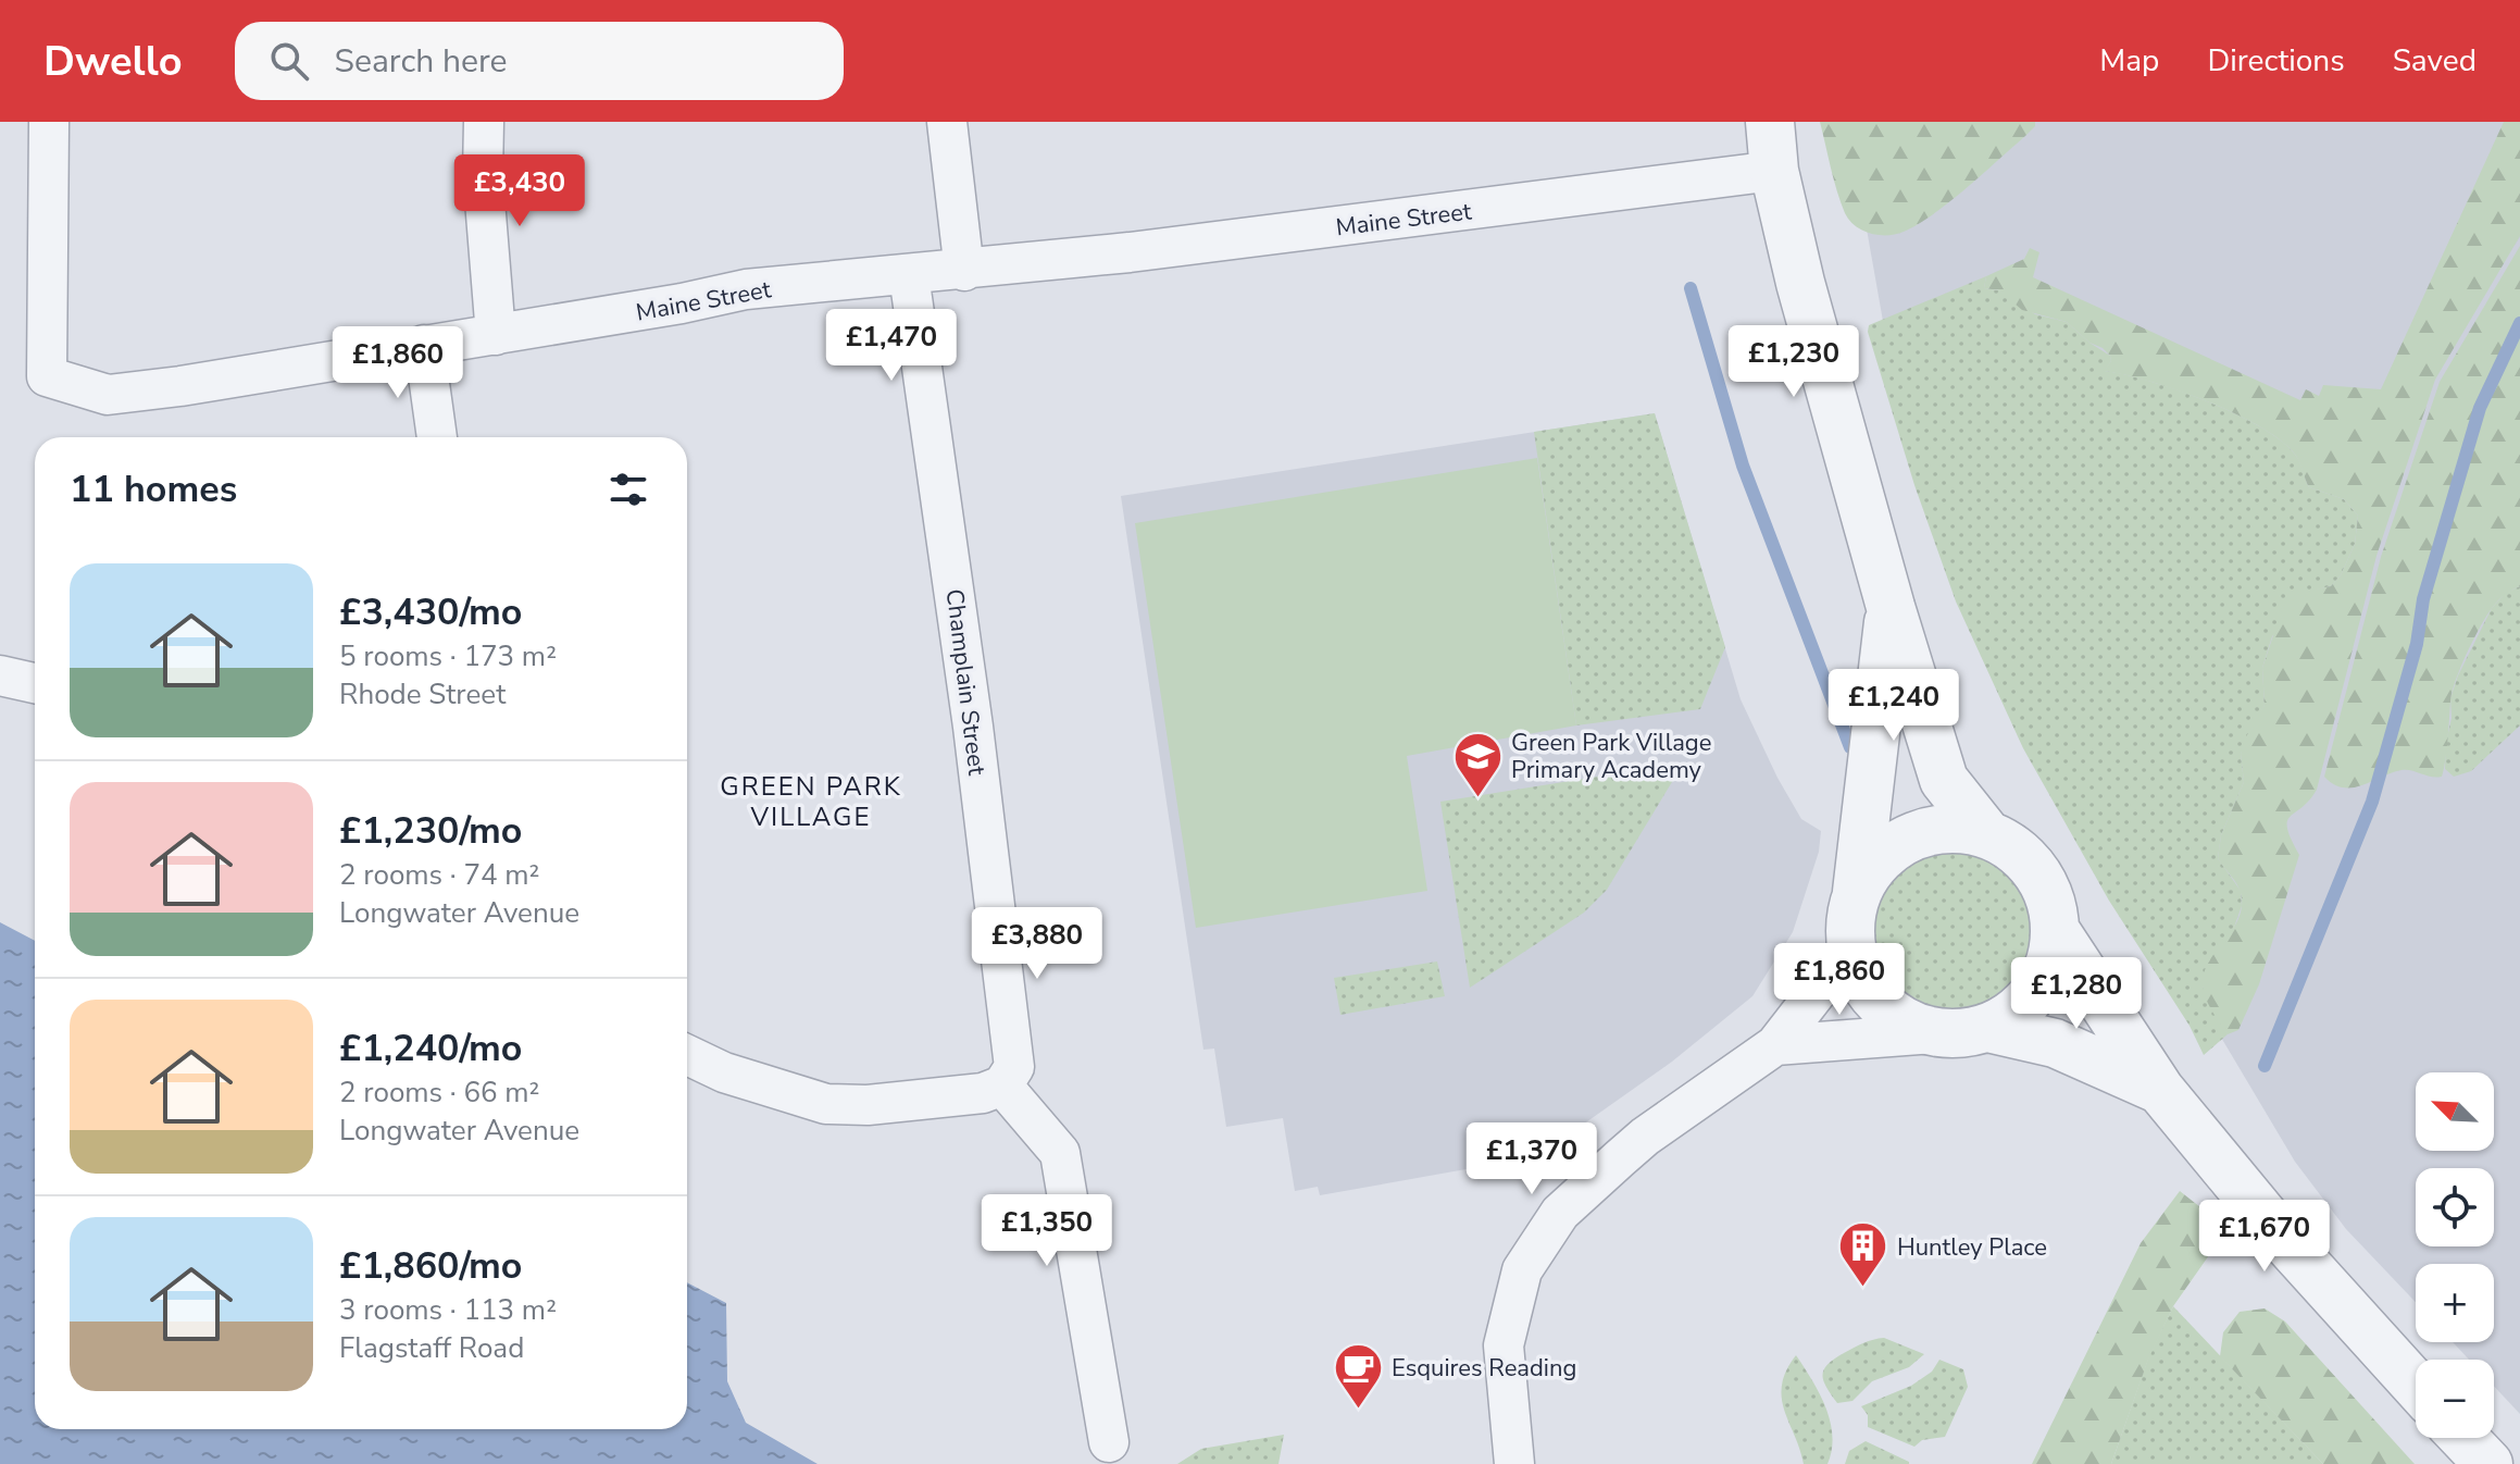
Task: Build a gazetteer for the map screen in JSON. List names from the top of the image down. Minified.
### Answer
{"streets":{"street":["Maine Street","Champlain Street"]},"crossings":[["Maine Street","Champlain Street"]],"districts":["GREEN PARK VILLAGE"],"places":{"school or university":["Green Park Village Primary Academy"],"building":["Huntley Place"],"cafe":["Esquires Reading"]},"north":"top left","page":{"header":"Dwello","search":"Search here","nav":["Map","Directions","Saved"],"price":["£3,430","£1,470","£1,230","£1,860","£1,240","£3,880","£1,860","£1,280","£1,370","£1,350","£1,670"],"heading":"11 homes","list":[{"name":"£3,430/mo","note":"5 rooms · 173 m² · Rhode Street"},{"name":"£1,230/mo","note":"2 rooms · 74 m² · Longwater Avenue"},{"name":"£1,240/mo","note":"2 rooms · 66 m² · Longwater Avenue"},{"name":"£1,860/mo","note":"3 rooms · 113 m² · Flagstaff Road"}],"map_buttons":["+","−"]}}
